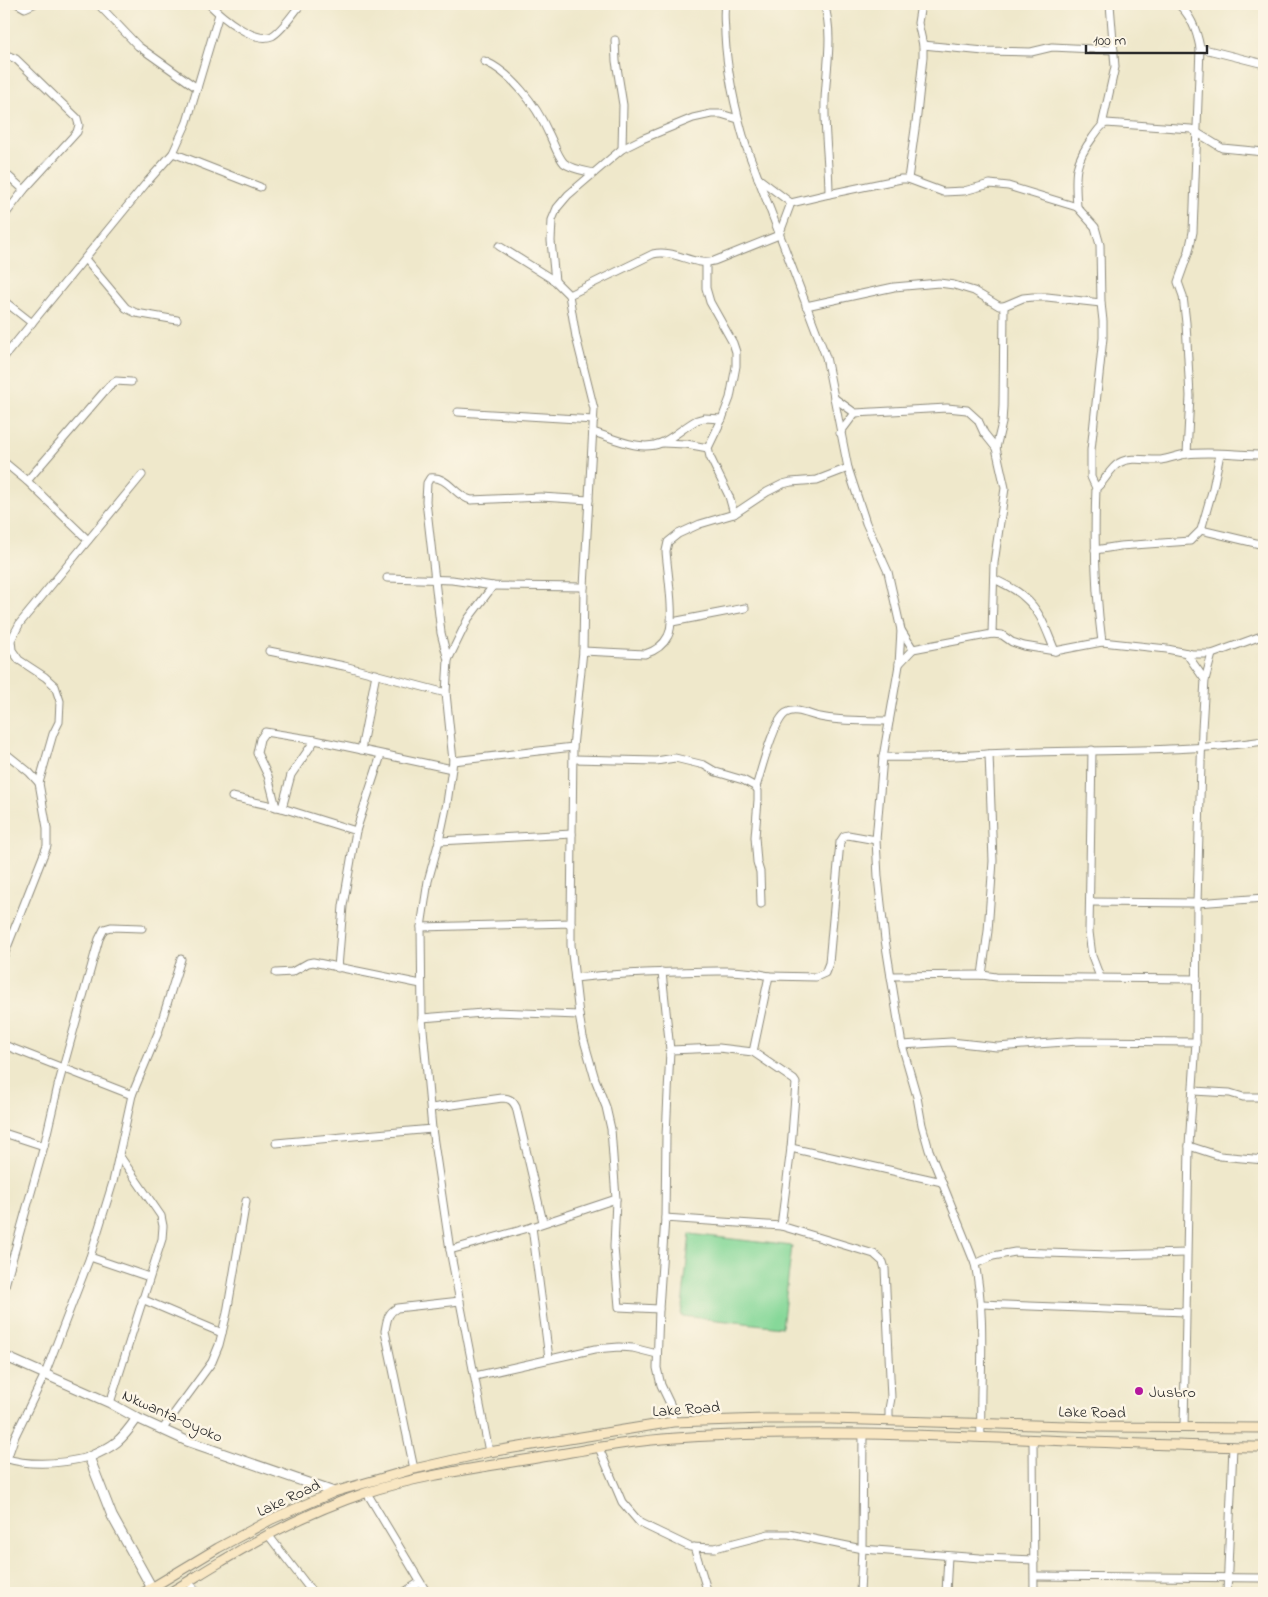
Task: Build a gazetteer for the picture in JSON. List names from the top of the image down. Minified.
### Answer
{"streets":{"main road":["Lake Road"],"street":["Nkwanta-Oyoko"]},"crossings":[["Lake Road","Nkwanta-Oyoko"]],"places":["Jusbro"],"scale_bar":"100 m"}
